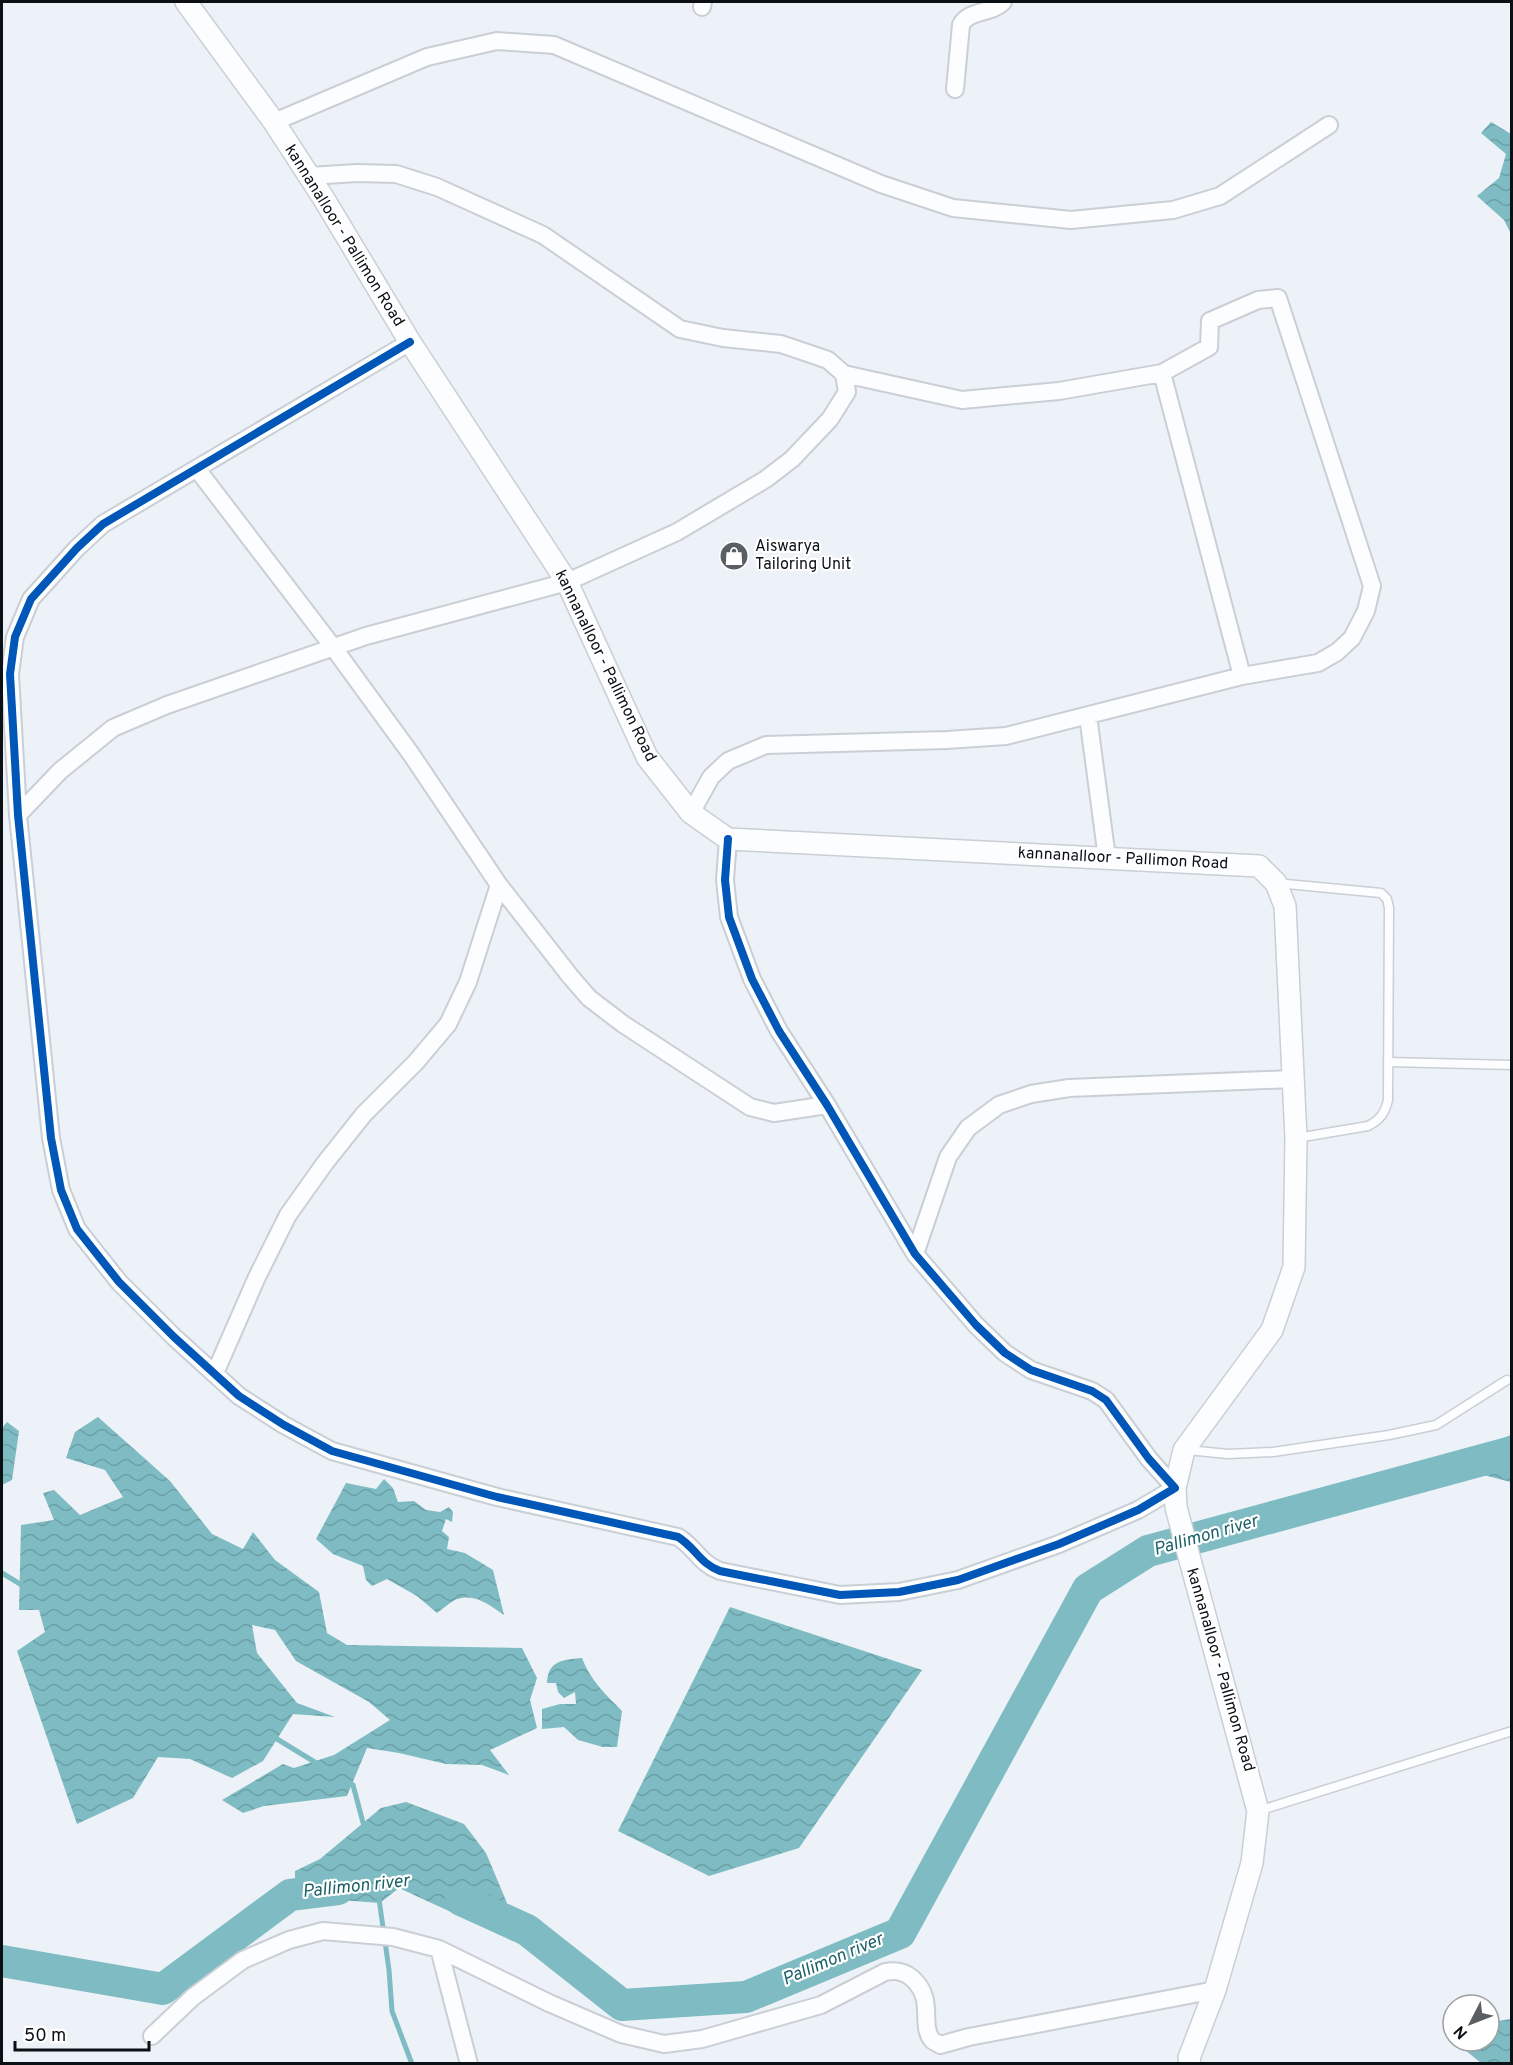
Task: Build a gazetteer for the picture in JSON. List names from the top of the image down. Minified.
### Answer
{"streets":{"street":["kannanalloor - Pallimon Road"]},"water":["Pallimon river"],"places":{"shop":["Aiswarya Tailoring Unit"]},"scale_bar":"50 m","north":"bottom left"}
